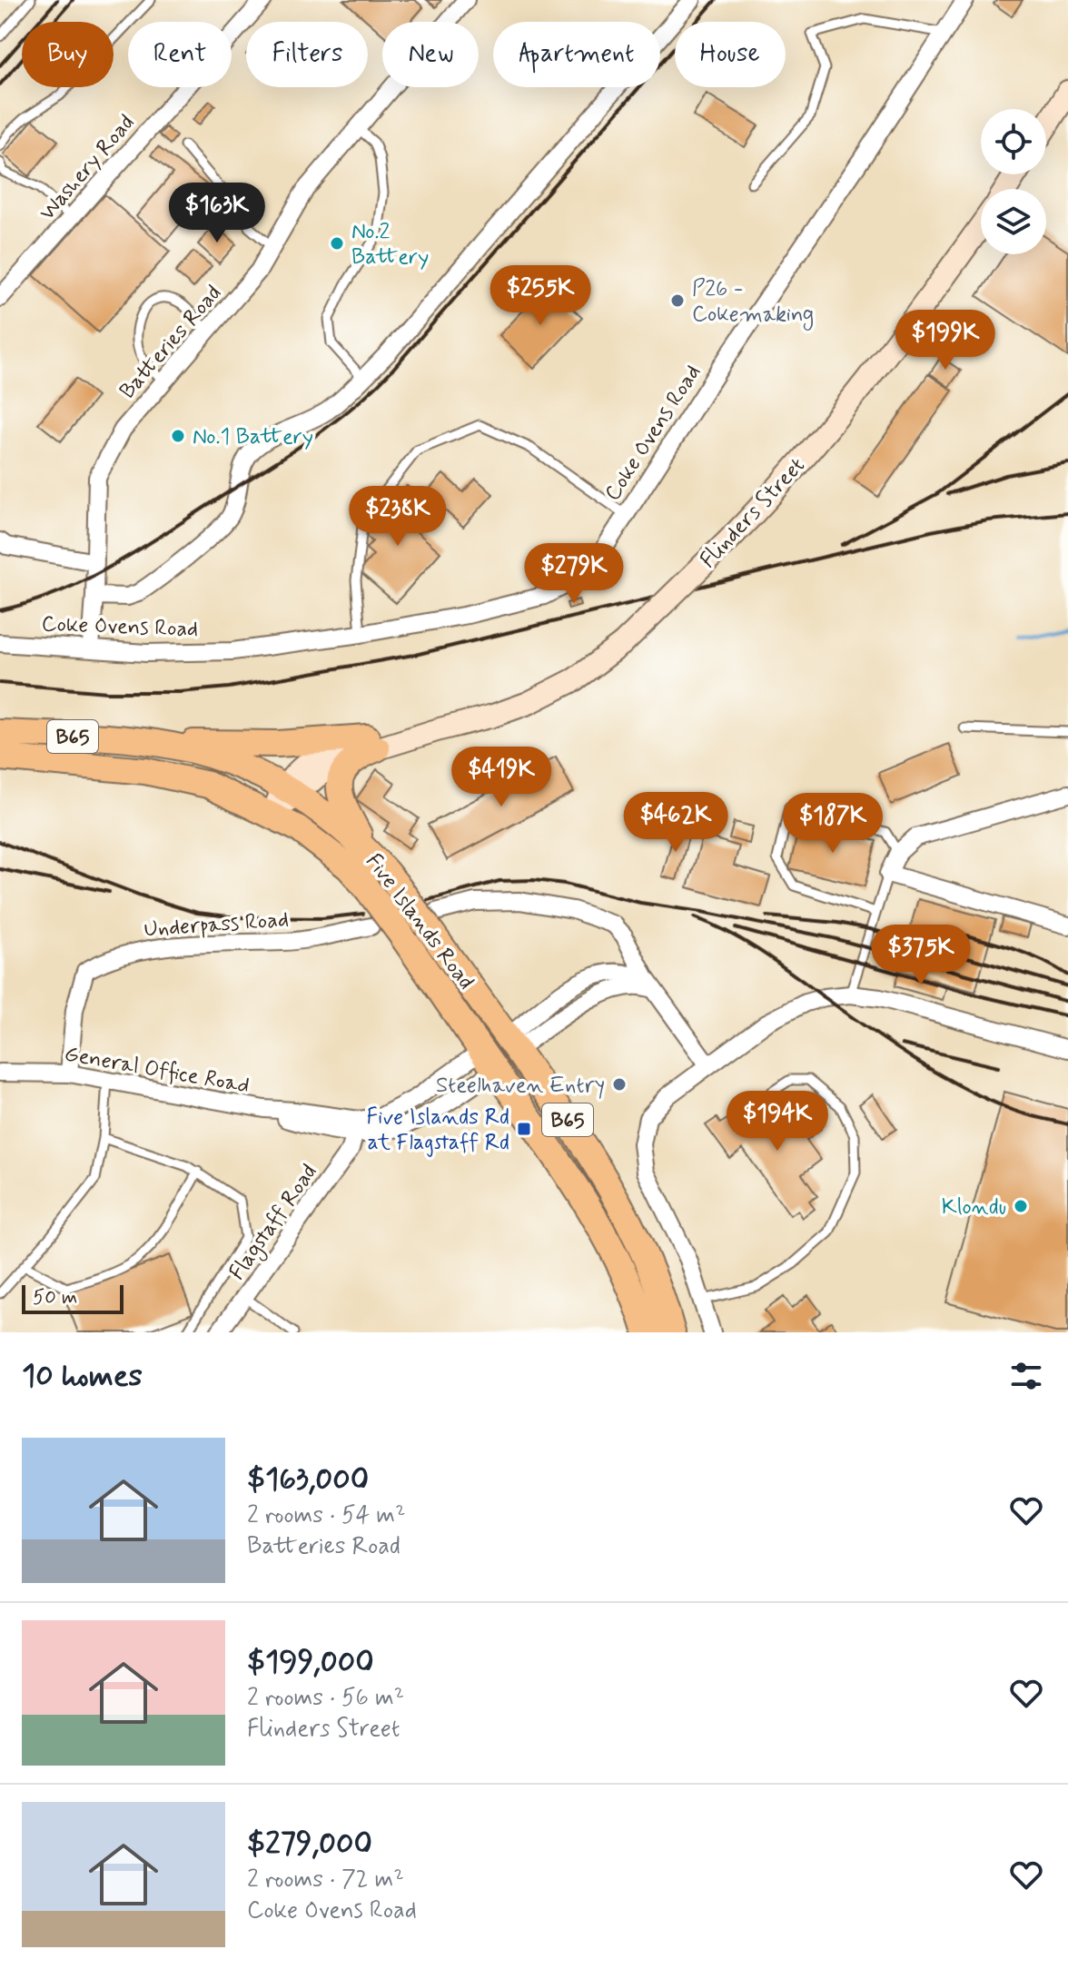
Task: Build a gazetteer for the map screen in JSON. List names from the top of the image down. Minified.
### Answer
{"streets":{"main road":["B65","Five Islands Road"],"street":["Washery Road","Batteries Road","Coke Ovens Road","Flinders Street","Underpass Road","General Office Road","Flagstaff Road"]},"crossings":[["Batteries Road","Coke Ovens Road"],["Flinders Street","Five Islands Road"],["Underpass Road","General Office Road"],["General Office Road","Flagstaff Road"]],"places":{"other":["No.2 Battery","P26 - Cokemaking","No.1 Battery","Steelhaven Entry","Klondu"],"transit":["Five Islands Rd at Flagstaff Rd"]},"scale_bar":"50 m","page":{"chip":["Buy","Rent","Filters","New","Apartment","House"],"price":["$163K","$255K","$199K","$238K","$279K","$419K","$462K","$187K","$375K","$194K"],"scale":"50 m","heading":"10 homes","list":[{"name":"$163,000","note":"2 rooms · 54 m² · Batteries Road"},{"name":"$199,000","note":"2 rooms · 56 m² · Flinders Street"},{"name":"$279,000","note":"2 rooms · 72 m² · Coke Ovens Road"}]}}
